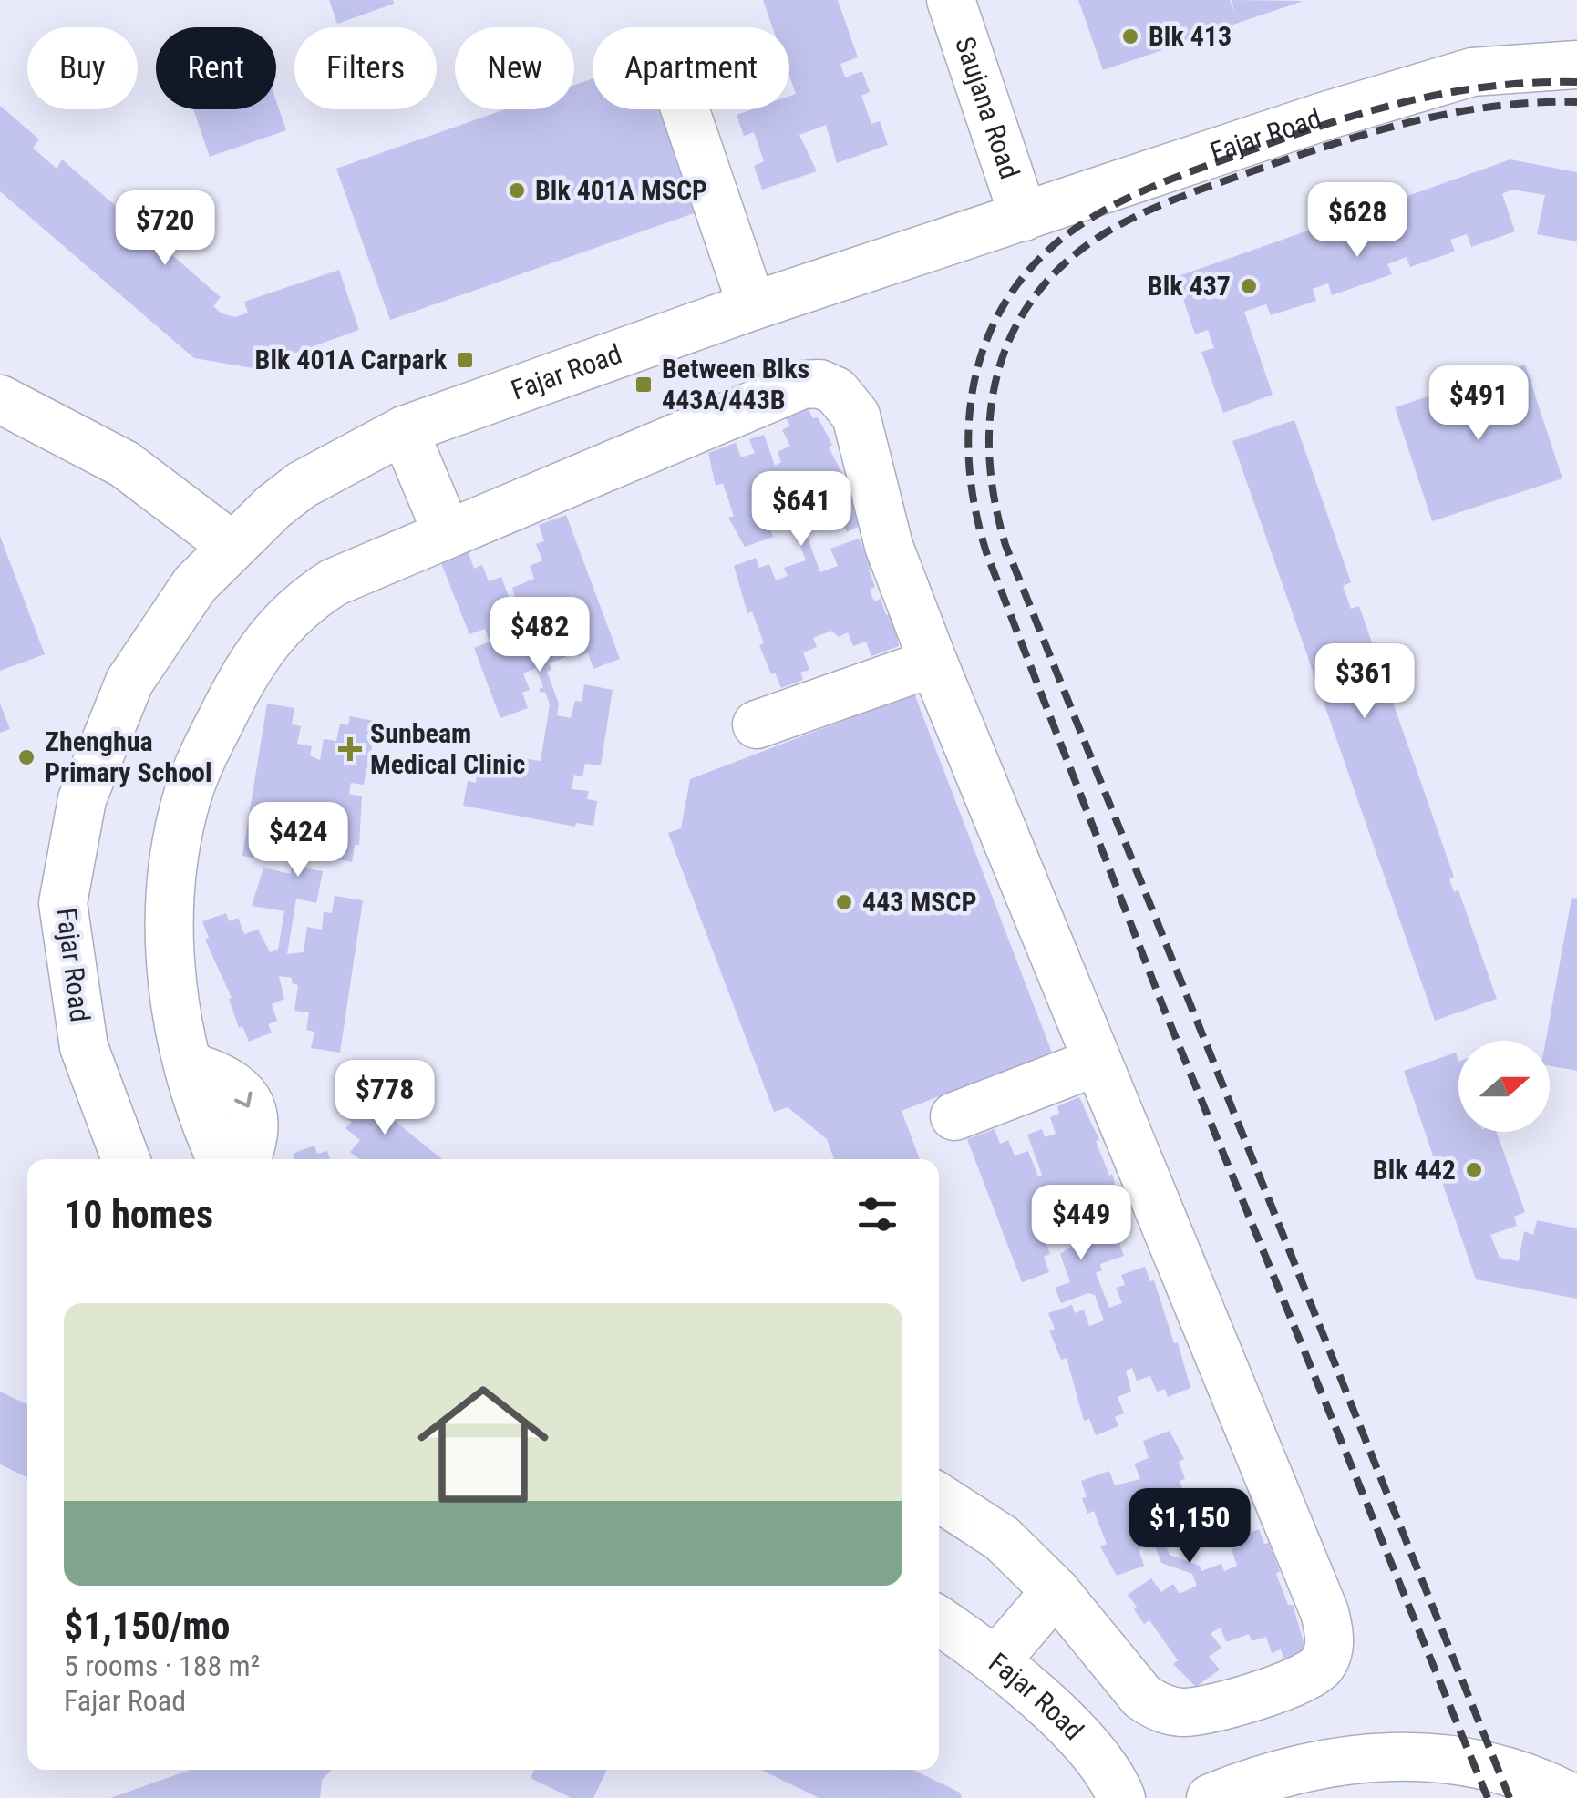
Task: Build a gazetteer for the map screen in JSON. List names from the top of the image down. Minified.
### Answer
{"streets":{"street":["Saujana Road","Fajar Road"]},"crossings":[["Saujana Road","Fajar Road"]],"places":{"other":["Blk 413","Blk 401A MSCP","Blk 437","Zhenghua Primary School","443 MSCP","Blk 442"],"transit":["Blk 401A Carpark","Between Blks 443A/443B"],"health":["Sunbeam Medical Clinic"]},"north":"right","page":{"chip":["Buy","Rent","Filters","New","Apartment"],"price":["$628","$720","$491","$641","$482","$361","$424","$778","$449","$1,150"],"heading":"10 homes","list":[{"name":"$1,150/mo","note":"5 rooms · 188 m² · Fajar Road"}]}}
